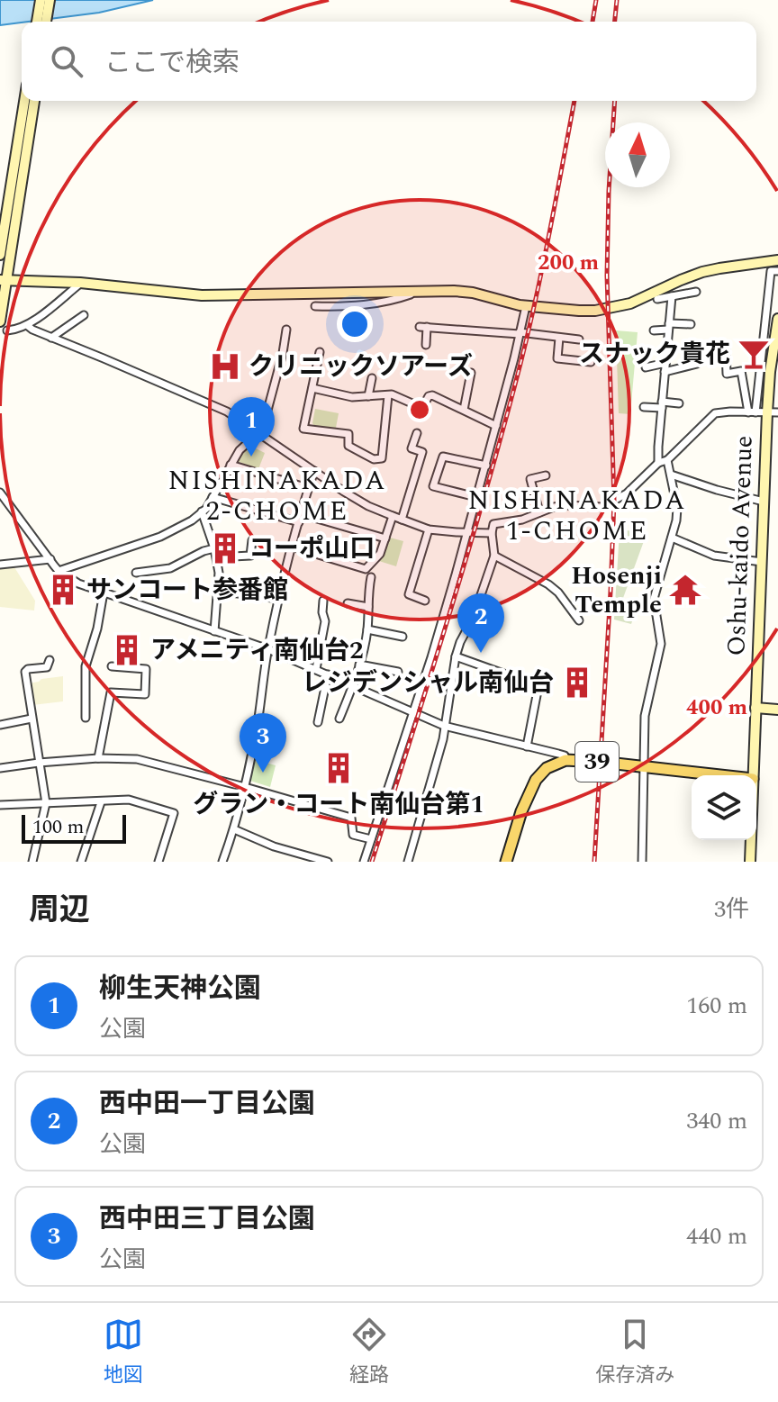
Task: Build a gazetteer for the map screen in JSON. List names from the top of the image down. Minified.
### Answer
{"streets":{"main road":["Oshu-kaido Avenue","39"]},"districts":["NISHINAKADA 2-CHOME","NISHINAKADA 1-CHOME"],"places":{"bar":["スナック貴花"],"hospital":["クリニックソアーズ"],"building":["コーポ山口","サンコート参番館","アメニティ南仙台2","レジデンシャル南仙台","グラン・コート南仙台第1"],"temple":["Hosenji Temple"]},"scale_bar":"100 m","north":"top","page":{"search":"ここで検索","pins":["1","2","3"],"scale":"100 m","heading":["周辺","3件"],"list":[{"mark":"1","name":"柳生天神公園","note":"公園","value":"160 m"},{"mark":"2","name":"西中田一丁目公園","note":"公園","value":"340 m"},{"mark":"3","name":"西中田三丁目公園","note":"公園","value":"440 m"}],"nav":["地図","経路","保存済み"]},"rings":["200 m","400 m"]}
